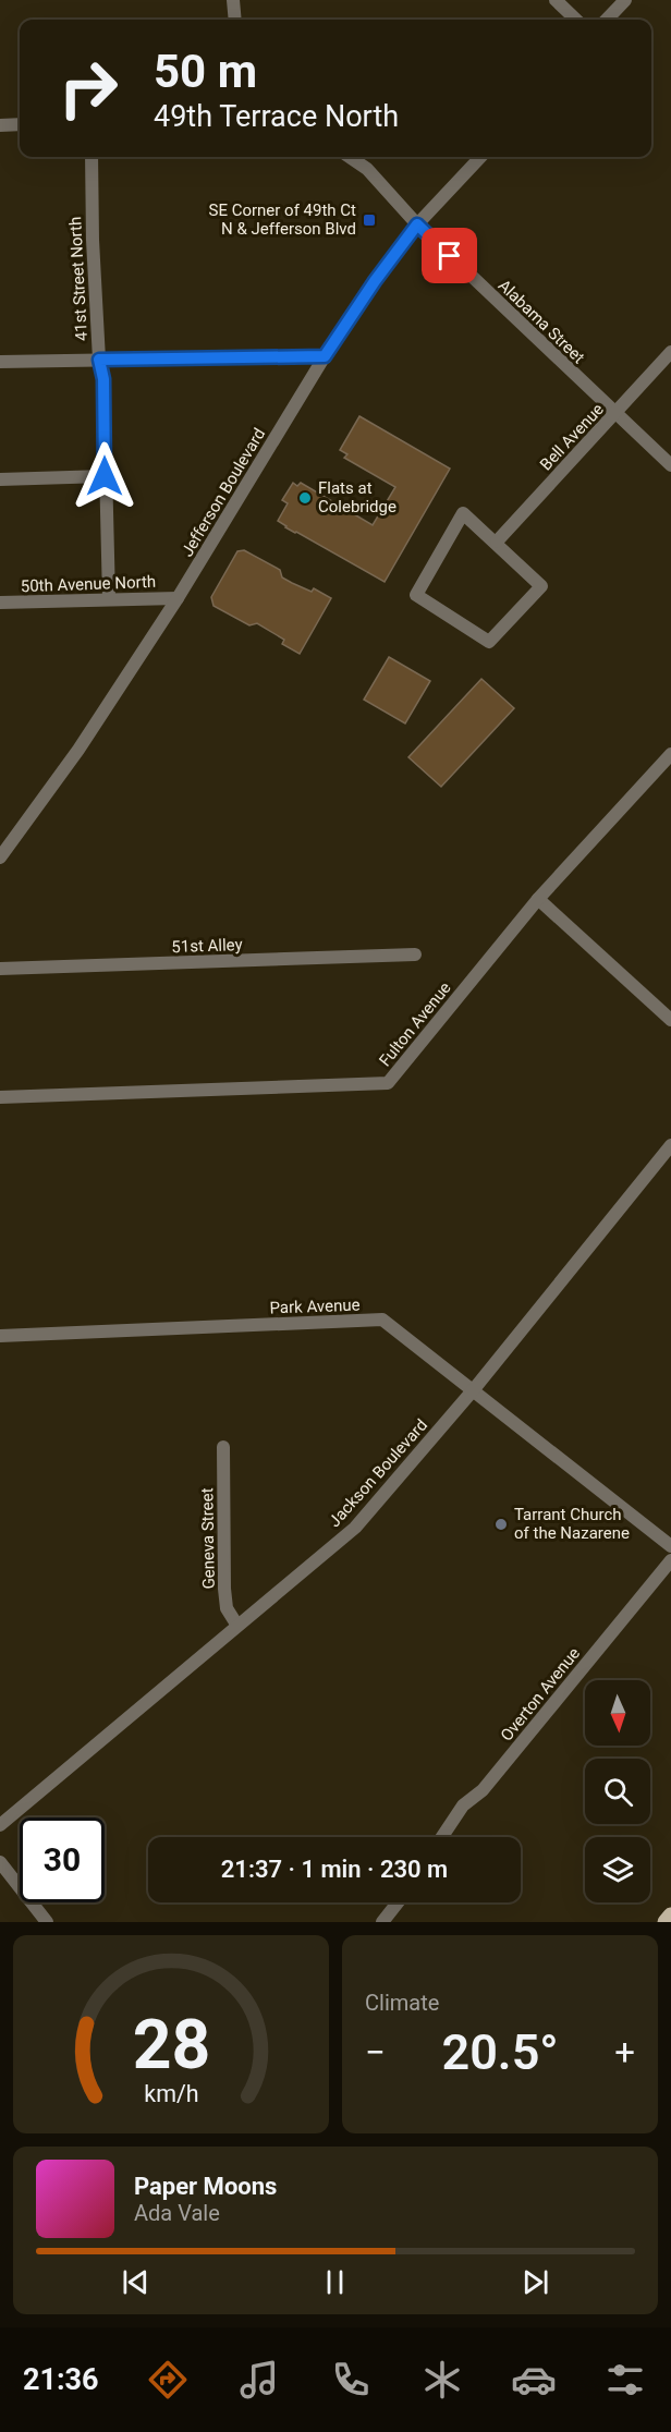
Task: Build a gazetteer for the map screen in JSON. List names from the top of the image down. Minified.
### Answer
{"streets":{"street":["41st Street North","Alabama Street","Bell Avenue","Jefferson Boulevard","50th Avenue North","51st Alley","Fulton Avenue","Park Avenue","Jackson Boulevard","Geneva Street","Overton Avenue"]},"crossings":[["41st Street North","50th Avenue North"],["Alabama Street","Bell Avenue"],["Alabama Street","Jefferson Boulevard"],["Jefferson Boulevard","50th Avenue North"],["Park Avenue","Jackson Boulevard"],["Jackson Boulevard","Geneva Street"]],"places":{"transit":["SE Corner of 49th Ct N & Jefferson Blvd"],"other":["Flats at Colebridge","Tarrant Church of the Nazarene"]},"north":"bottom","page":{"turn":["50 m","49th Terrace North"],"limit":"30","trip":"21:37 · 1 min · 230 m","tile":"Climate","heat":["−","20.5°","+"],"song":["Paper Moons","Ada Vale"],"tabs":"21:36","gauge":["28","km/h"]}}
